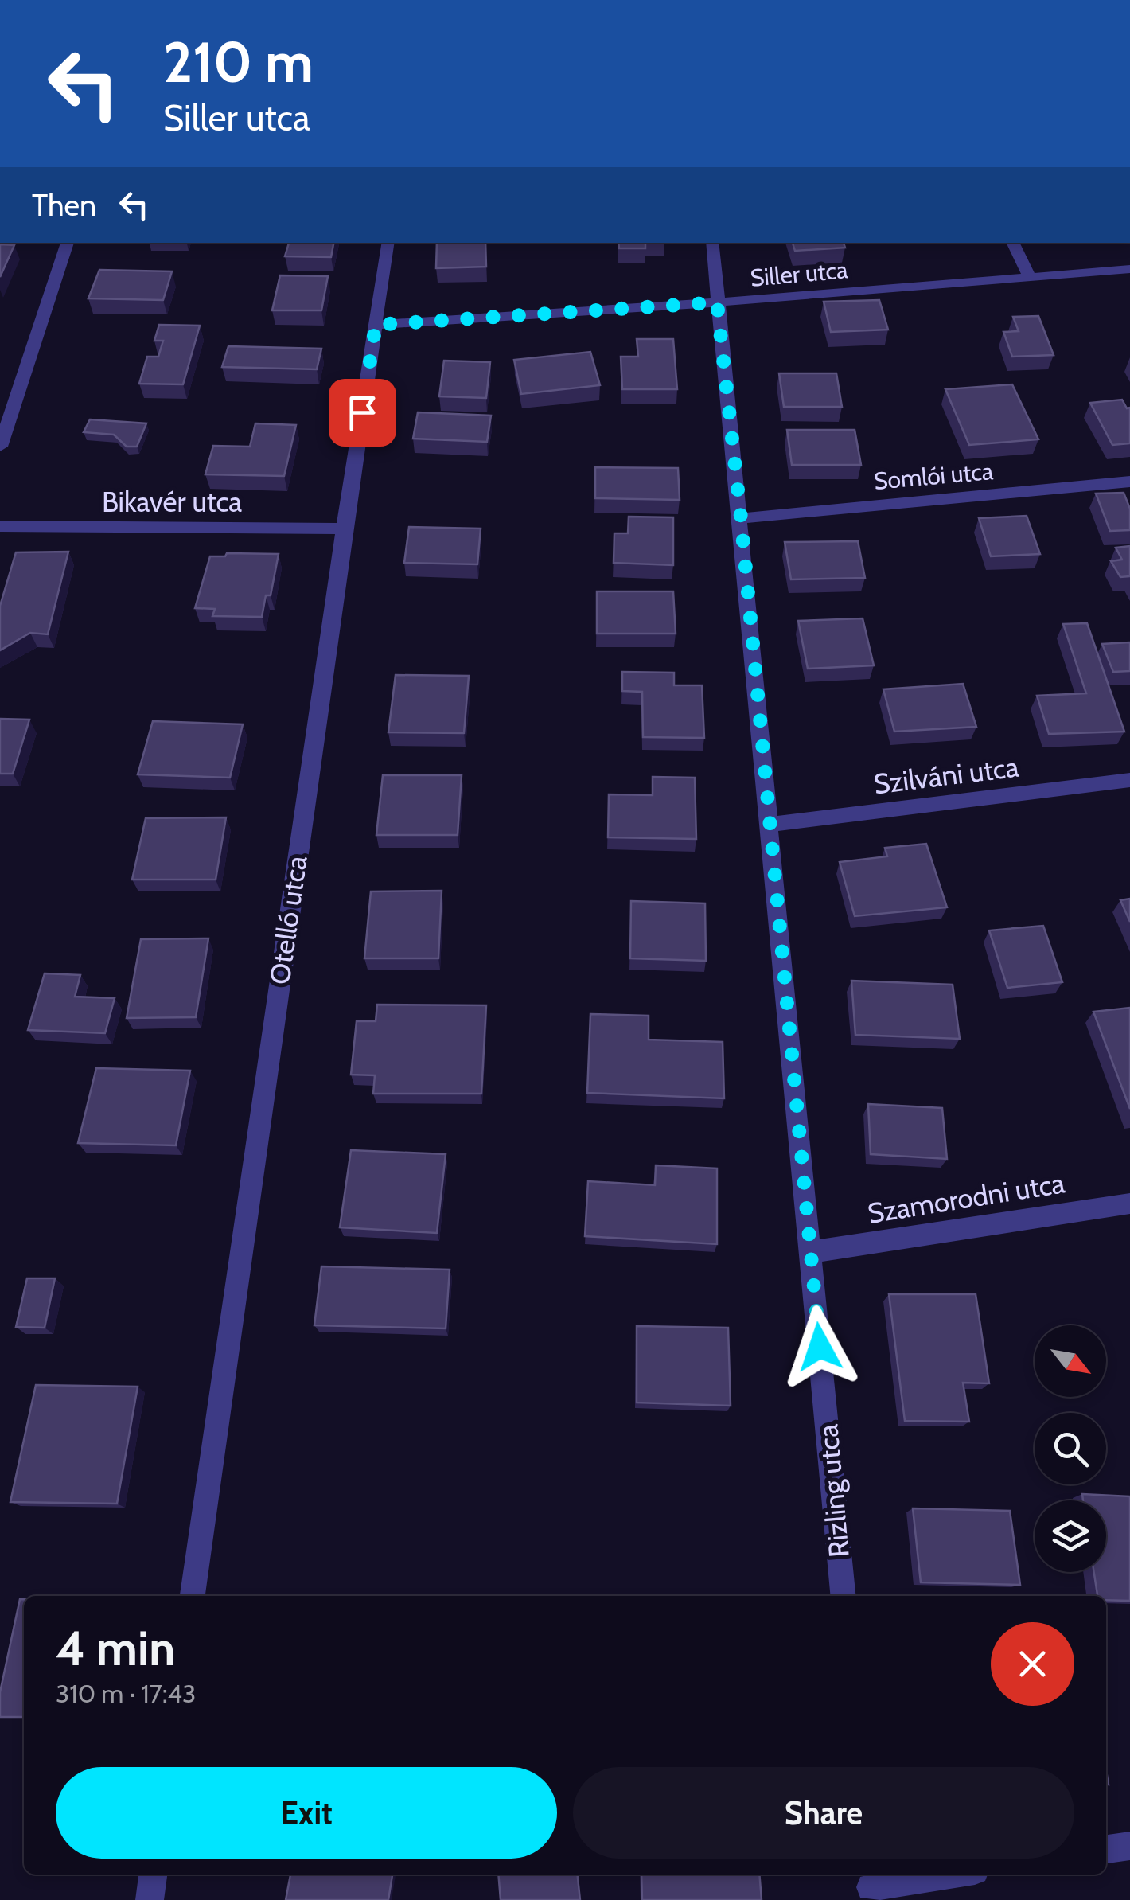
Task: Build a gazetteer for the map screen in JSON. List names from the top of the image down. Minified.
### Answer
{"streets":{"street":["Siller utca","Somlói utca","Bikavér utca","Szilváni utca","Otelló utca","Szamorodni utca","Rizling utca"]},"crossings":[["Siller utca","Otelló utca"],["Siller utca","Rizling utca"],["Somlói utca","Rizling utca"],["Bikavér utca","Otelló utca"],["Szilváni utca","Rizling utca"],["Szamorodni utca","Rizling utca"]],"north":"bottom right","page":{"turn":["210 m","Siller utca"],"then":"Then","heading":["4 min","310 m · 17:43"],"buttons":["Exit","Share"]}}
